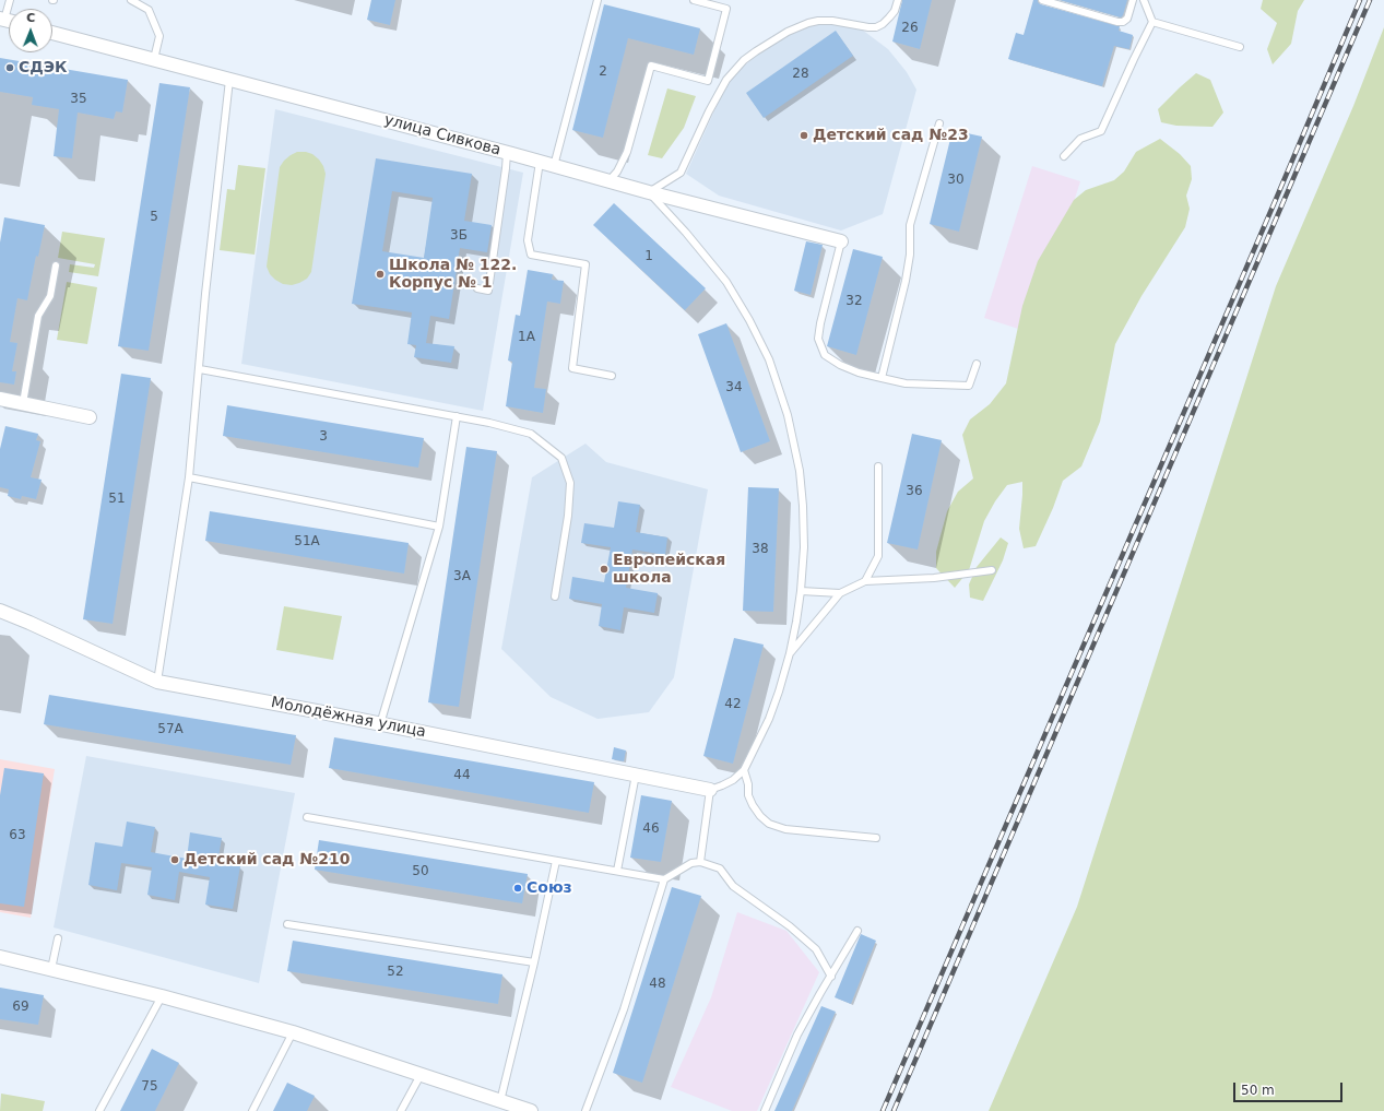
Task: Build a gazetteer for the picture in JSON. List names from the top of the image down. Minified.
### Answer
{"streets":{"street":["улица Сивкова","Молодёжная улица"]},"places":["СДЭК","Детский сад №23","Школа № 122. Корпус № 1","Европейская школа","Детский сад №210","Союз"],"house_numbers":["26","2","28","35","30","5","3Б","1","32","1А","34","3","36","51","51А","38","3А","42","57А","44","46","63","50","52","48","69","75"],"scale_bar":"50 m","north":"top"}
